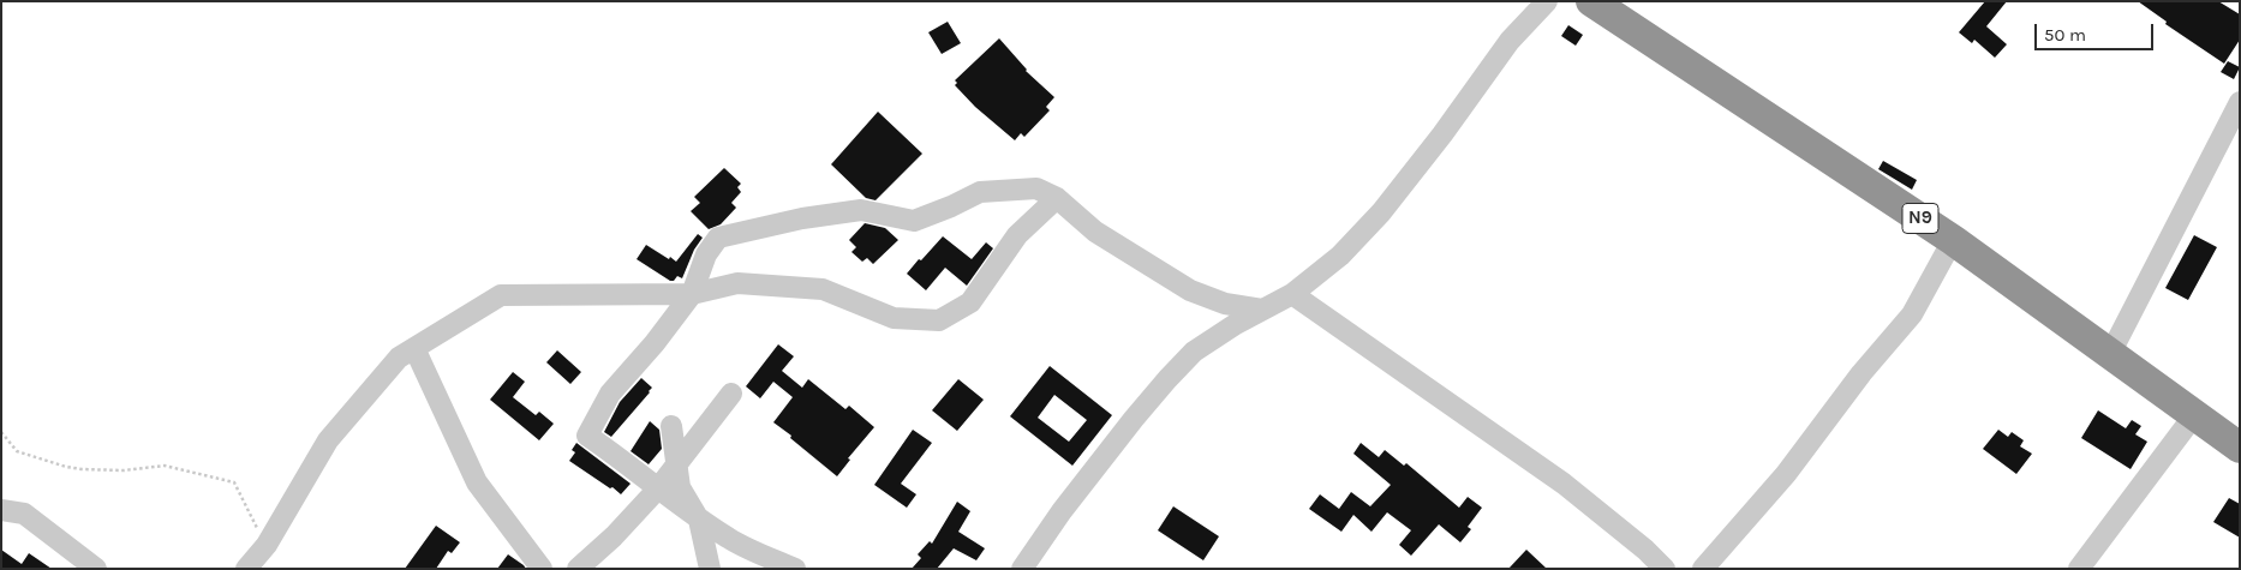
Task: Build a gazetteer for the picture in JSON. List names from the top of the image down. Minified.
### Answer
{"streets":{"highway":["N9"]},"scale_bar":"50 m"}
